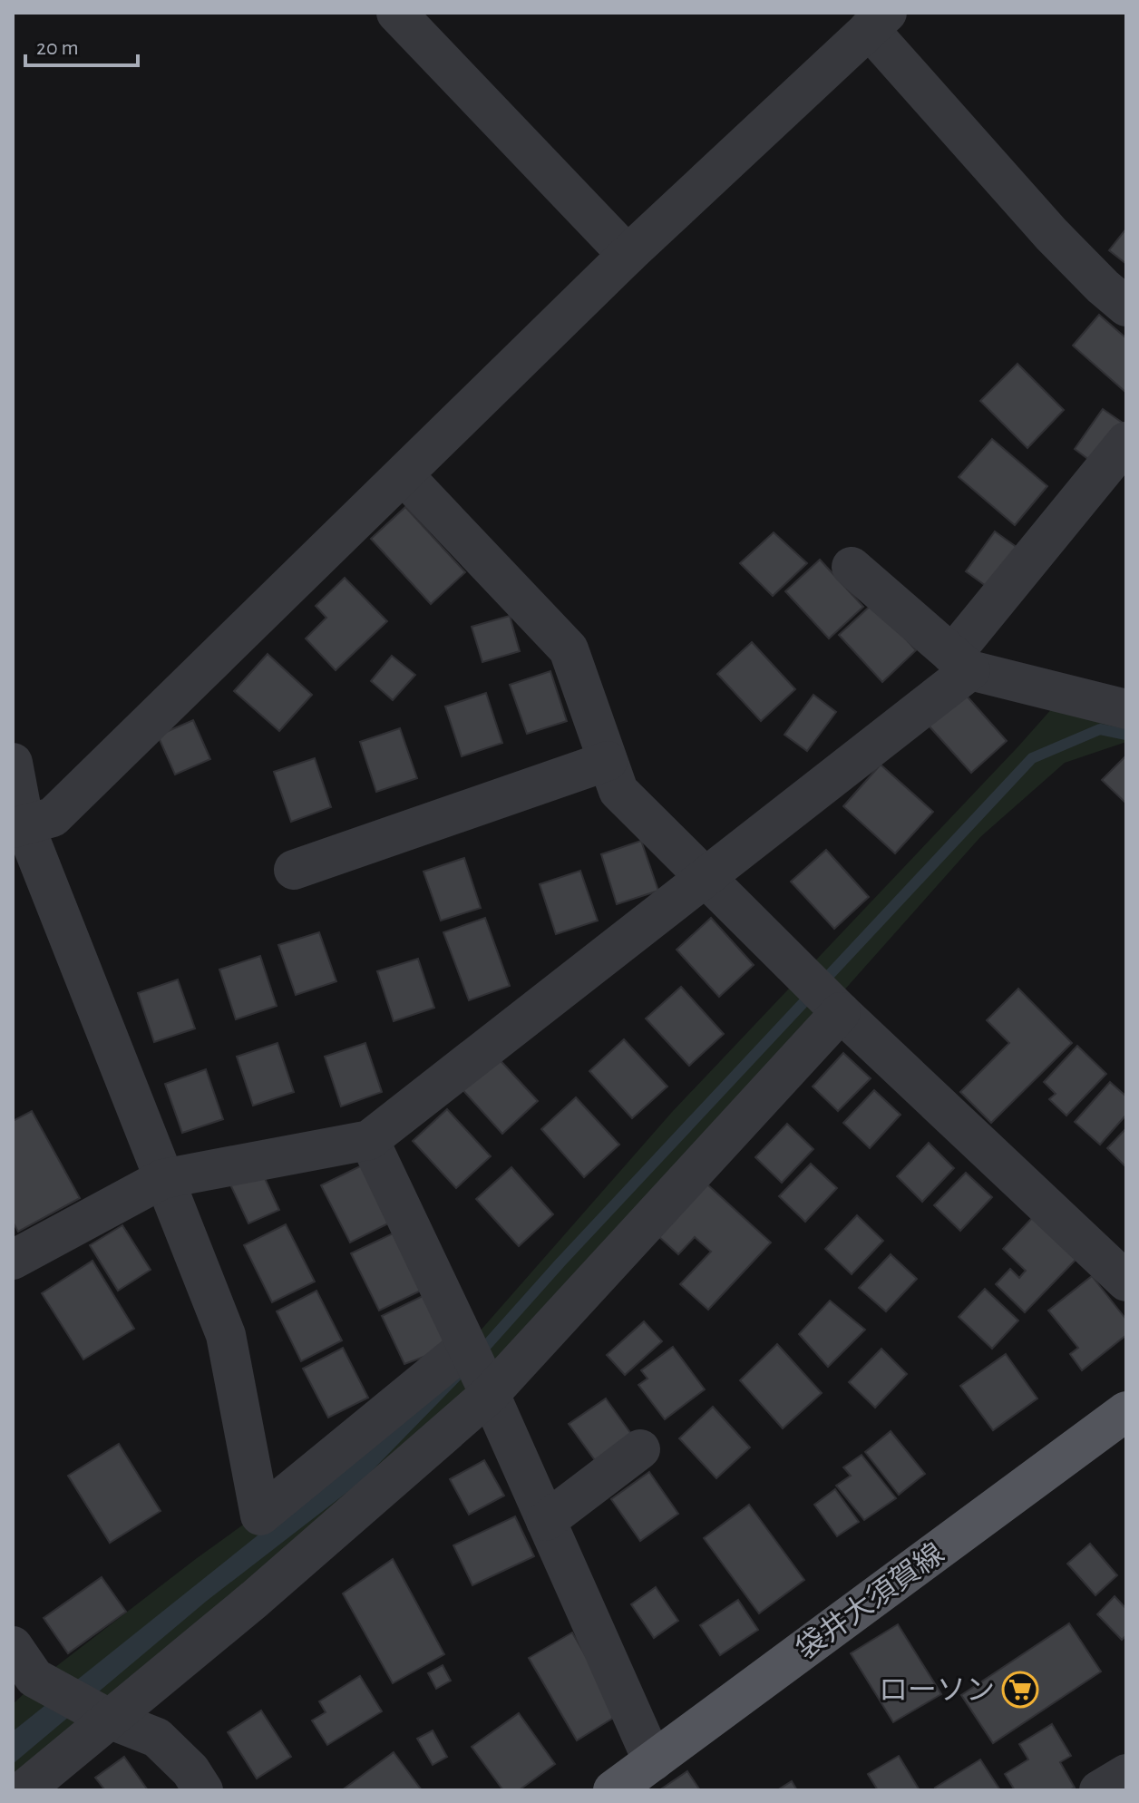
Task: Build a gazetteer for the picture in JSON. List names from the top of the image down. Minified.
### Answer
{"streets":{"main road":["袋井大須賀線"]},"places":{"supermarket":["ローソン"]},"scale_bar":"20 m"}
